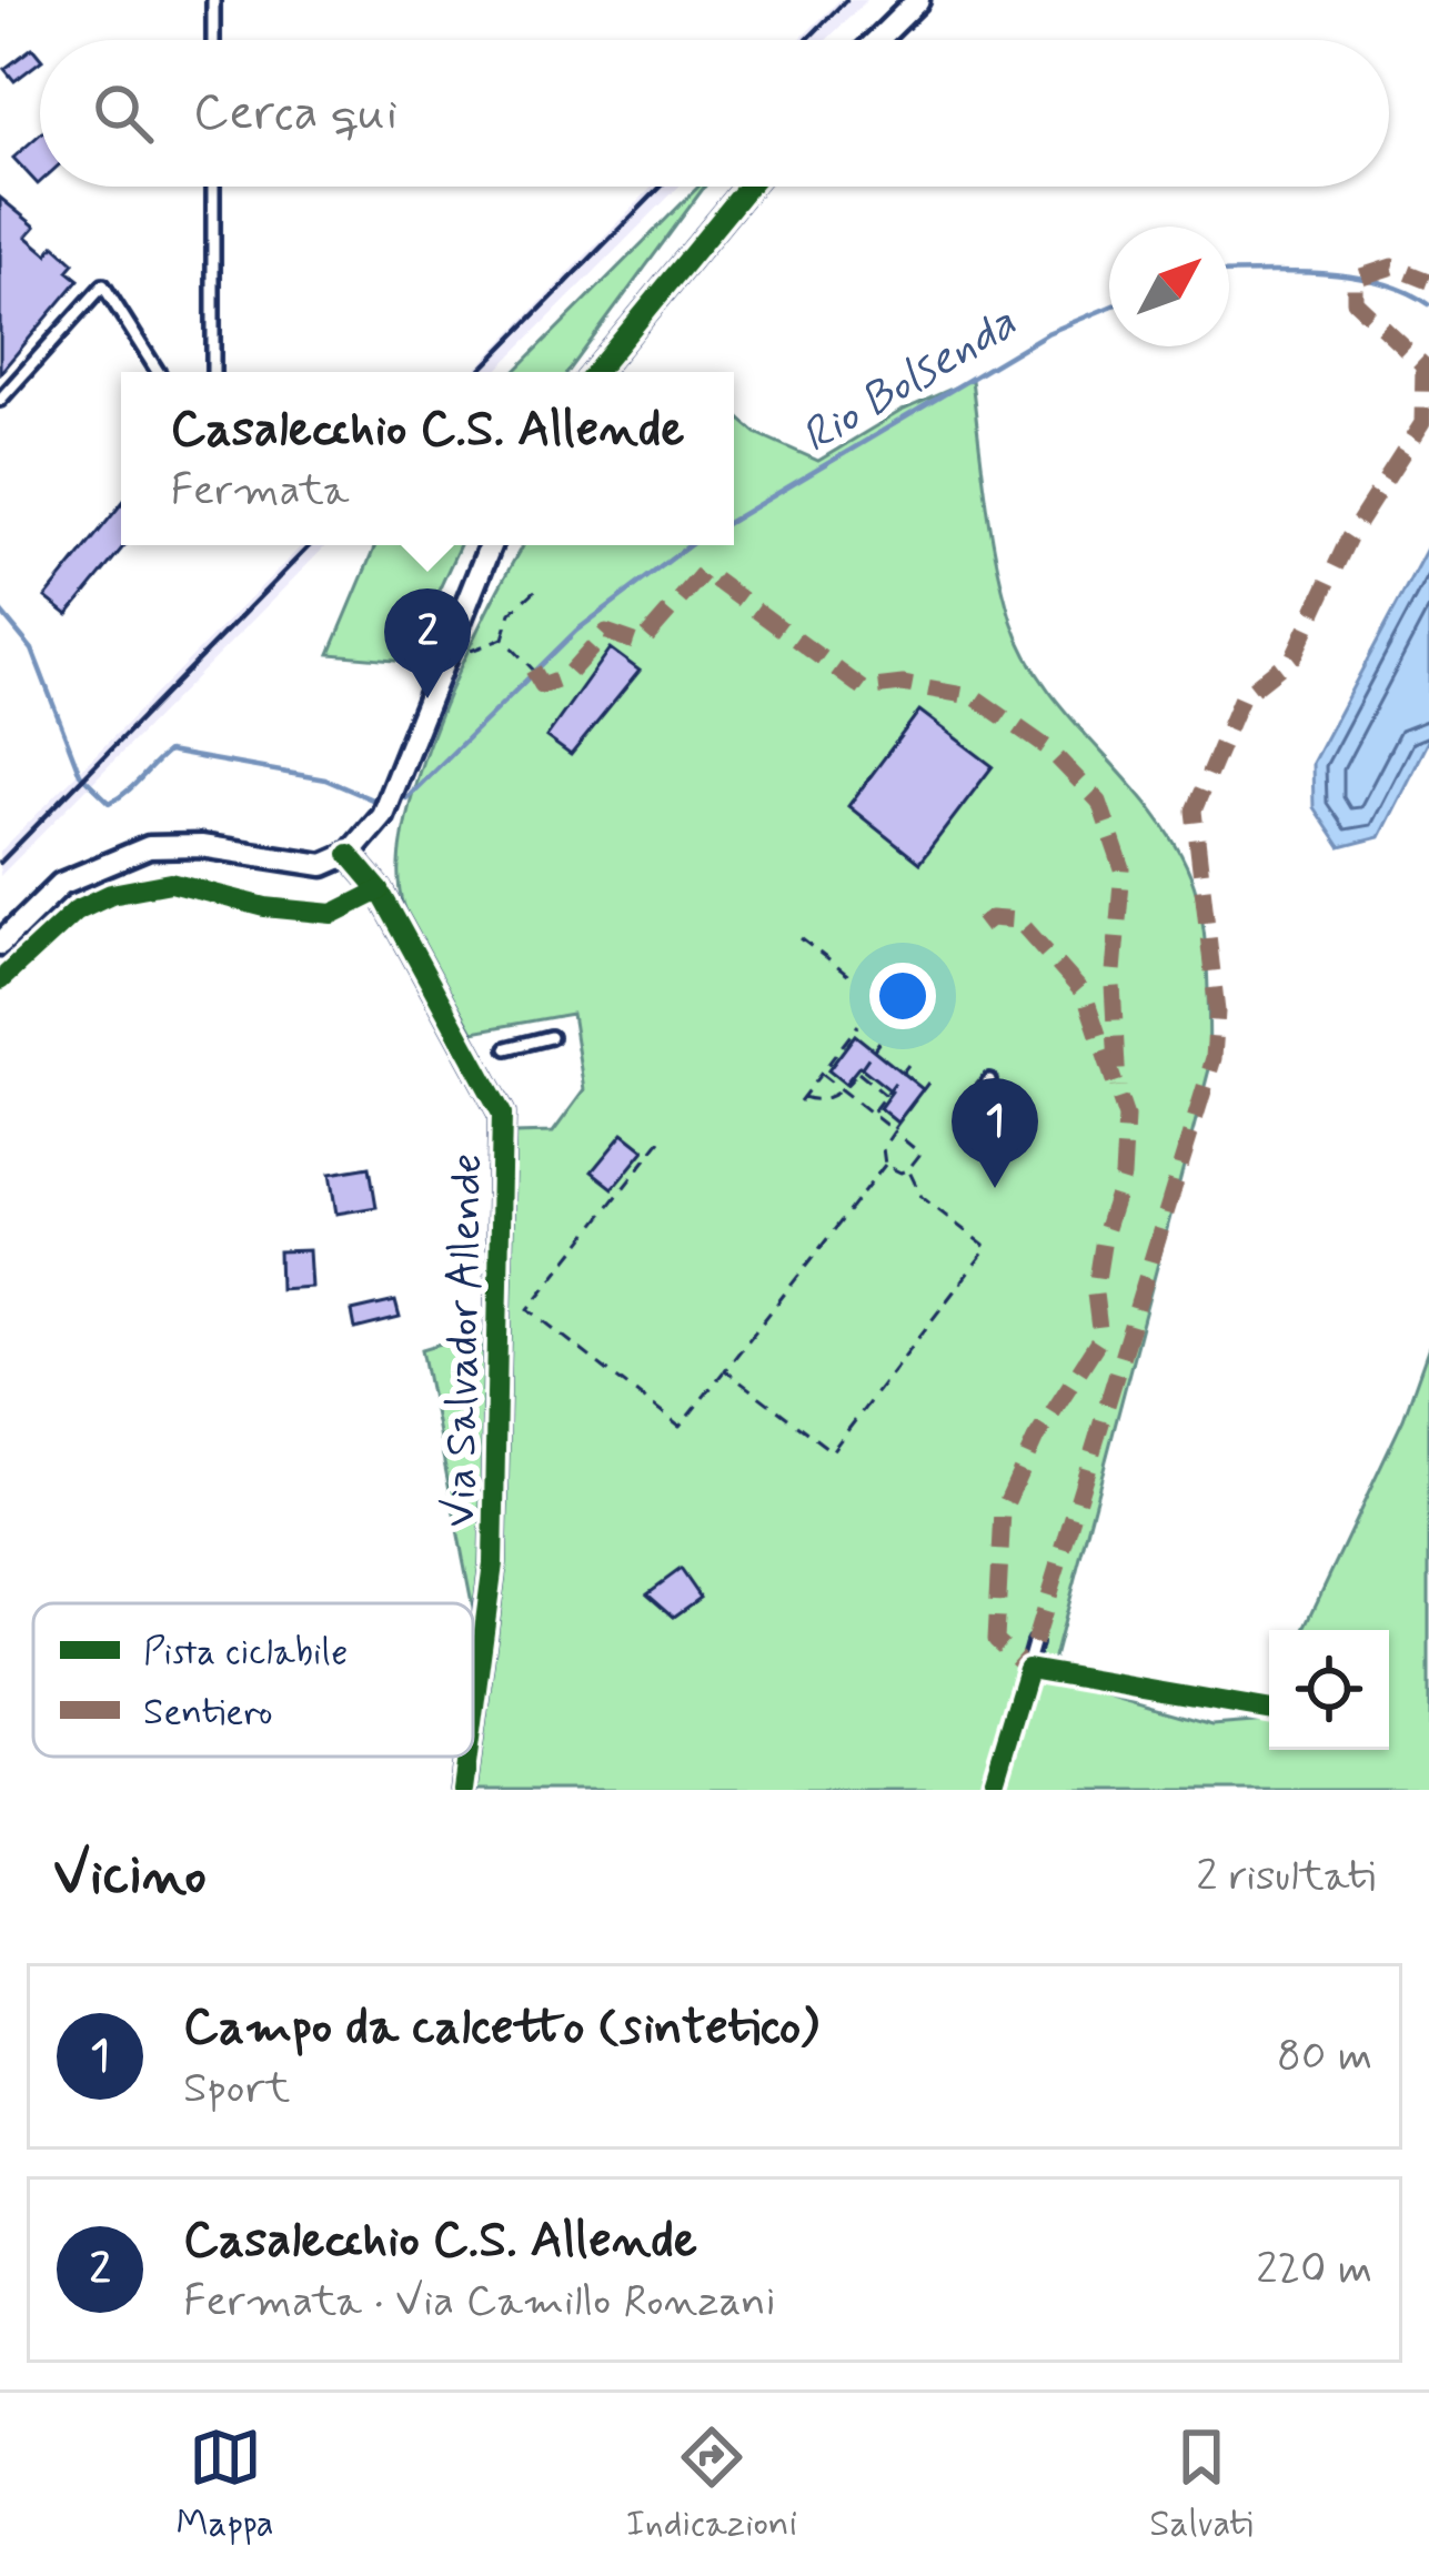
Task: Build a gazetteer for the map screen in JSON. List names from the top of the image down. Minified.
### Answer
{"streets":{"street":["Via Salvador Allende"]},"water":["Rio Bolsenda"],"legend":["Pista ciclabile","Sentiero"],"north":"top right","page":{"search":"Cerca qui","popup":["Casalecchio C.S. Allende","Fermata"],"pins":["2","1"],"heading":["Vicino","2 risultati"],"list":[{"mark":"1","name":"Campo da calcetto (sintetico)","note":"Sport","value":"80 m"},{"mark":"2","name":"Casalecchio C.S. Allende","note":"Fermata · Via Camillo Ronzani","value":"220 m"}],"nav":["Mappa","Indicazioni","Salvati"]}}
